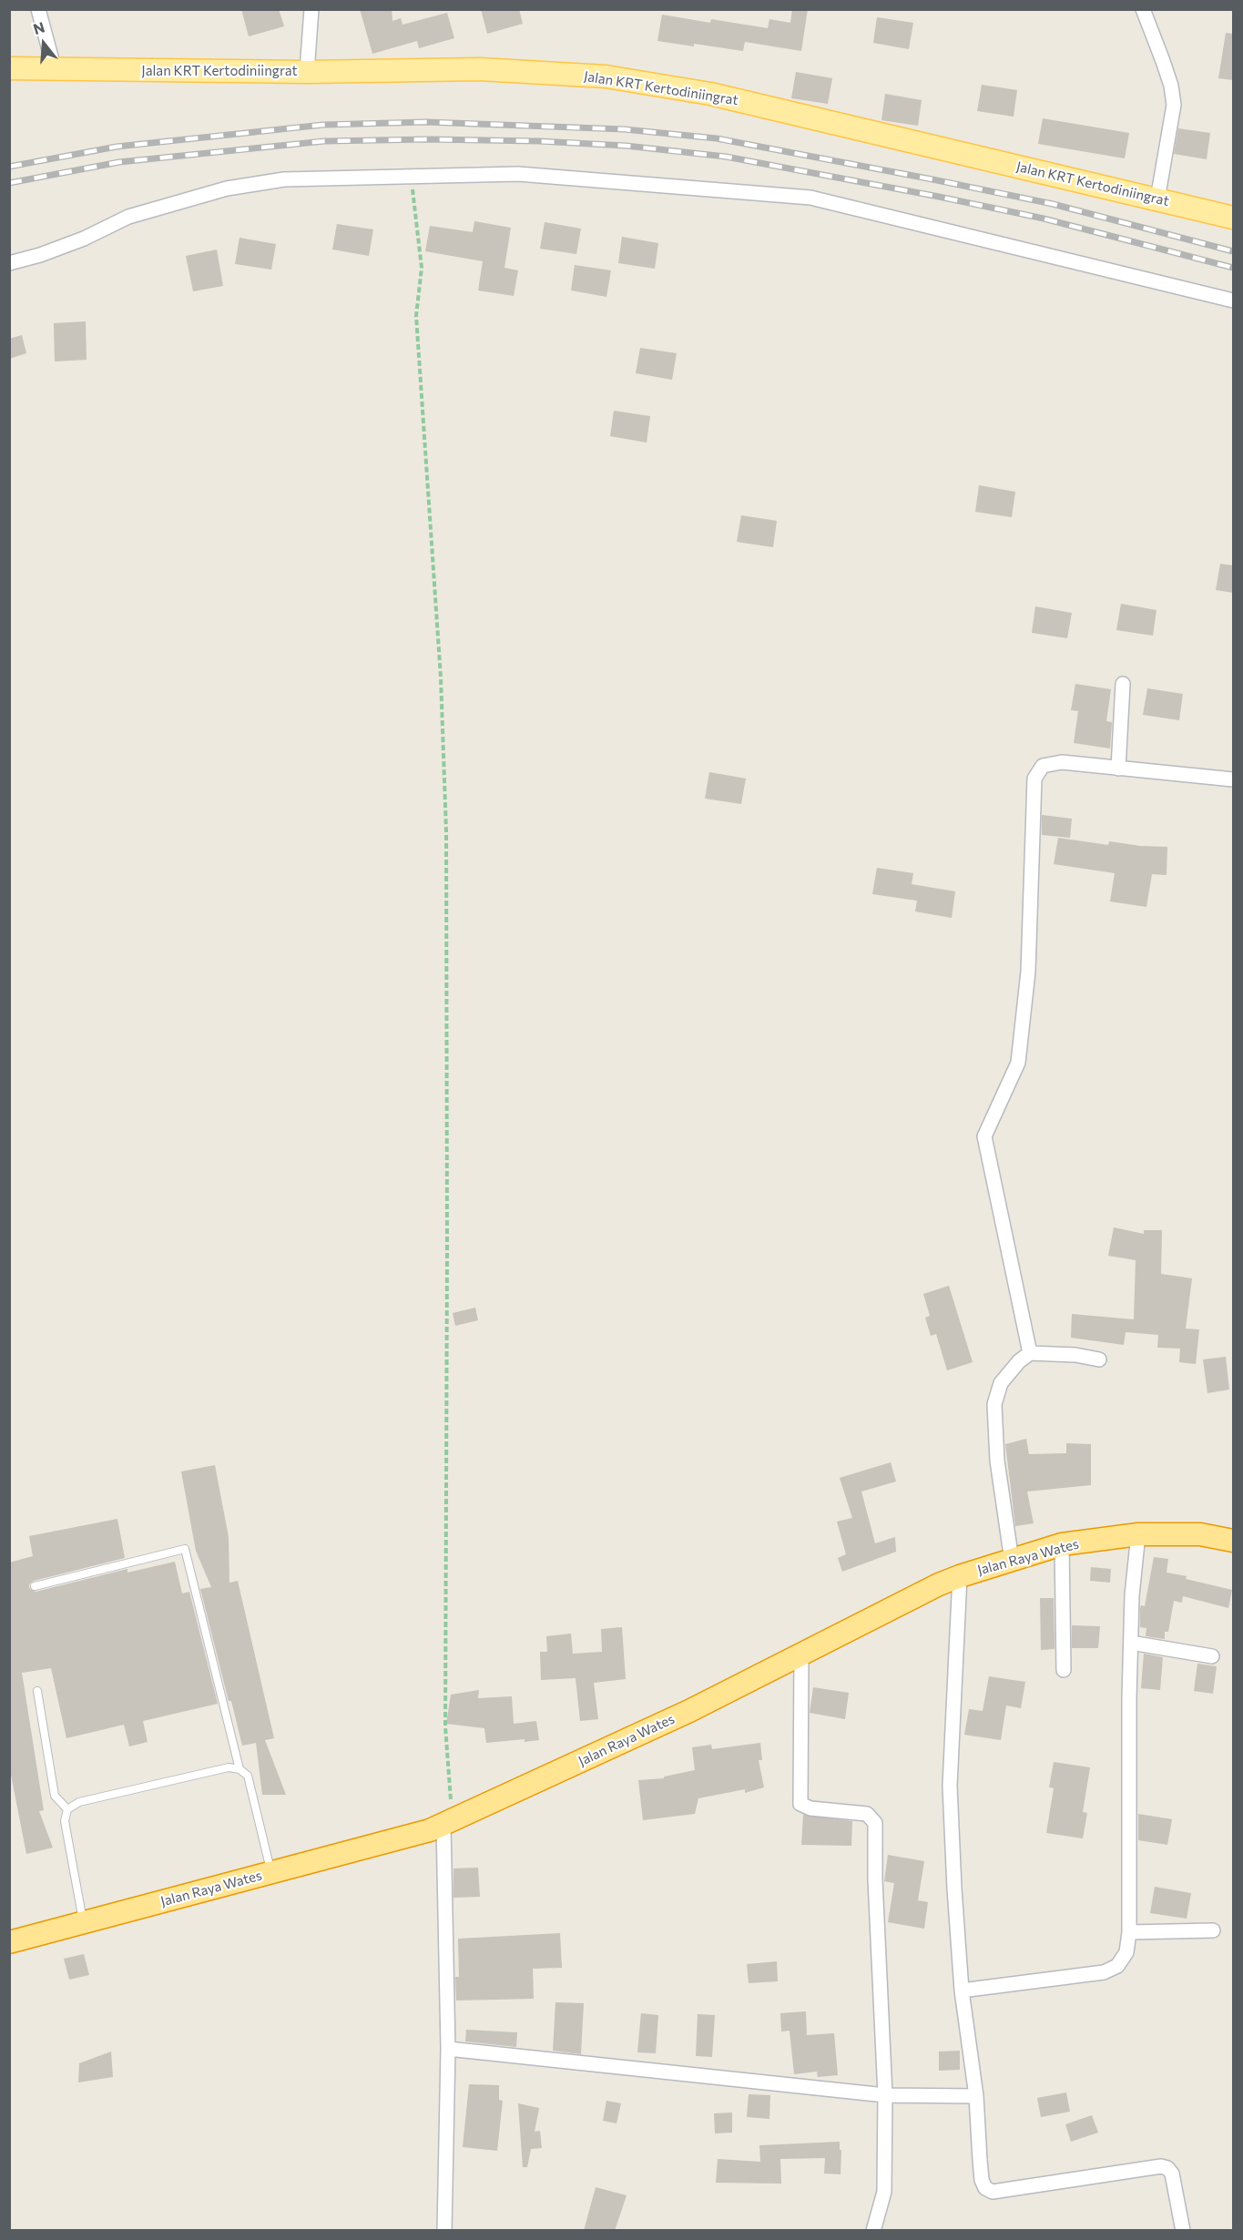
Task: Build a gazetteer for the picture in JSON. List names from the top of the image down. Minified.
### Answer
{"streets":{"highway":["Jalan Raya Wates"],"main road":["Jalan KRT Kertodiniingrat"]},"north":"top"}
